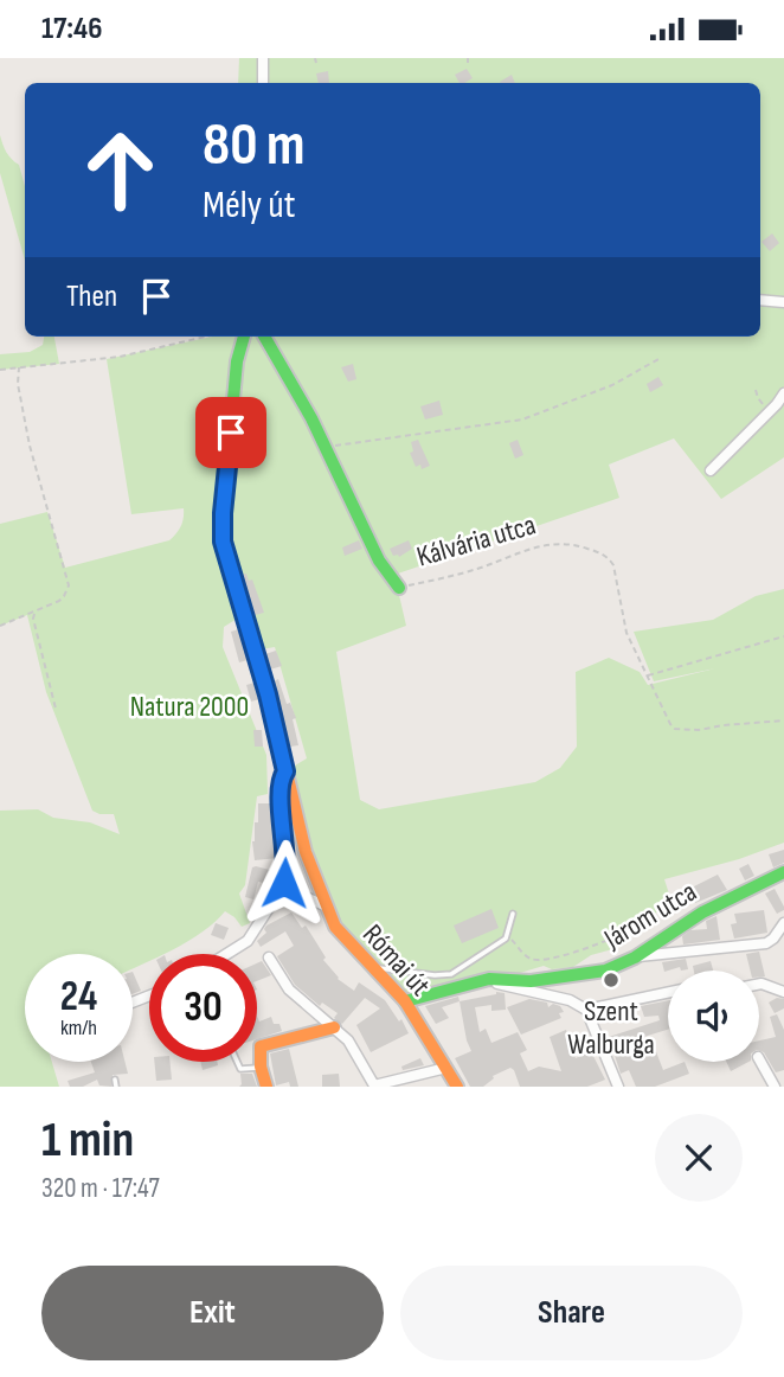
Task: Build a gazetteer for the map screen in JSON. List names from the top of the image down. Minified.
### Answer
{"streets":{"street":["Kálvária utca","Járom utca","Római út"]},"crossings":[["Járom utca","Római út"]],"parks":["Natura 2000"],"places":["Szent Walburga"],"page":{"status":"17:46","turn":["80 m","Mély út"],"then":"Then","speed":"24 km/h","limit":"30","heading":["1 min","320 m · 17:47"],"buttons":["Exit","Share"]}}
